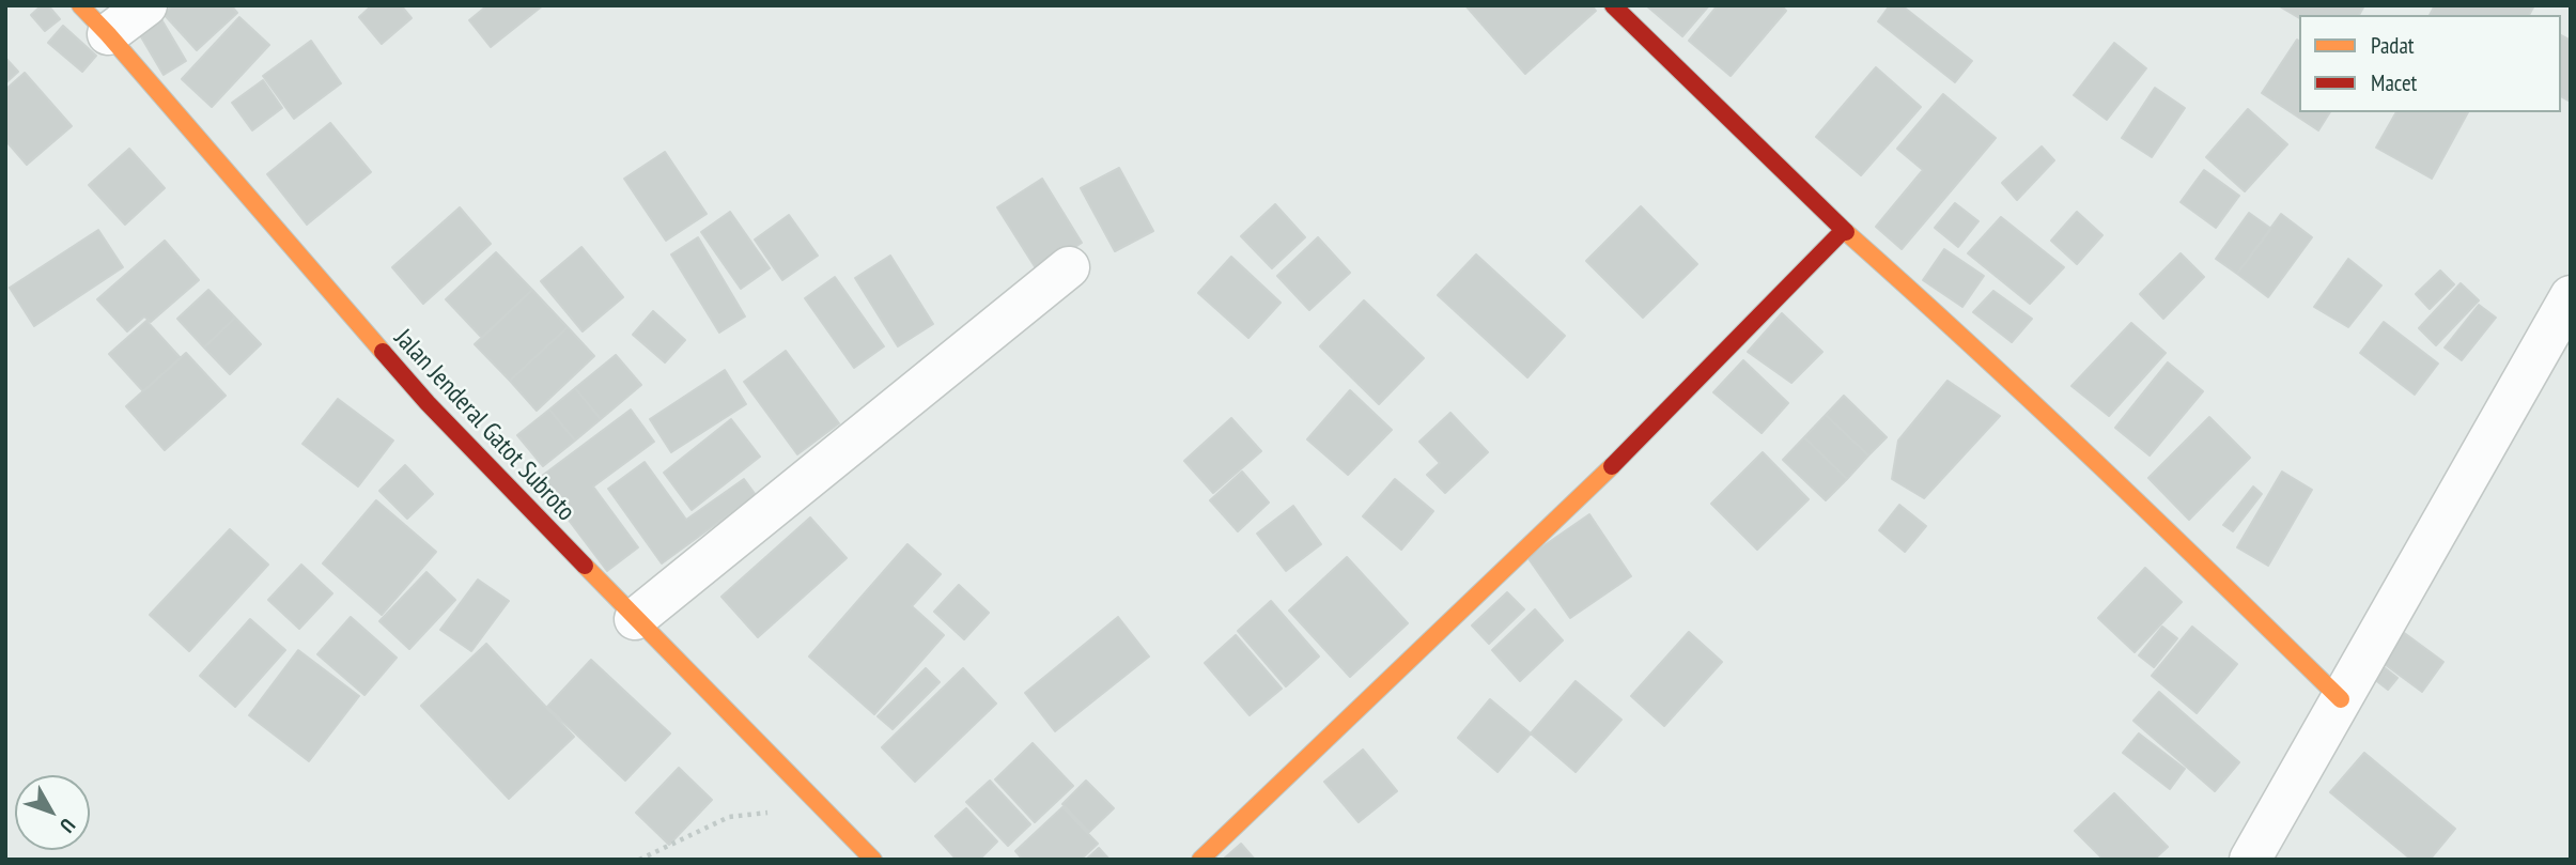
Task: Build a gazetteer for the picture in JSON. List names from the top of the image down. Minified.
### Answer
{"streets":{"main road":["Jalan Jenderal Gatot Subroto"]},"legend":["Padat","Macet"],"north":"bottom right"}
